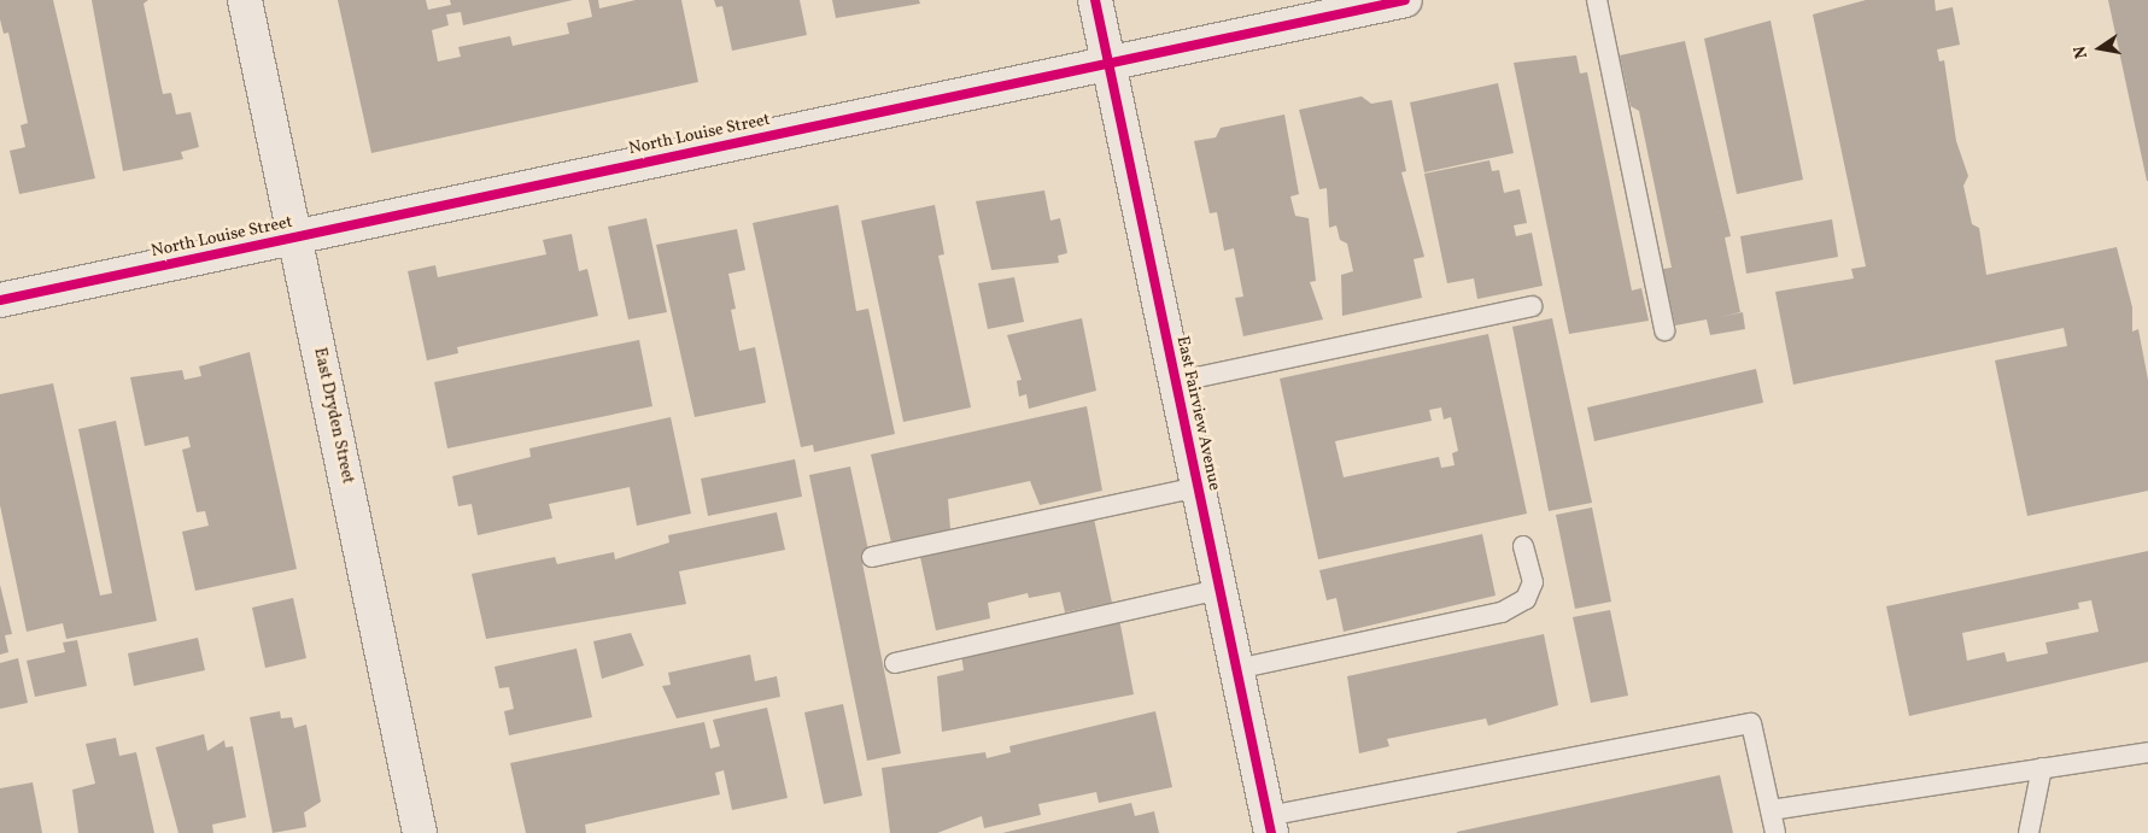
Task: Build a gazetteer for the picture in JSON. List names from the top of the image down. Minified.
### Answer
{"streets":{"street":["North Louise Street","East Fairview Avenue","East Dryden Street"]},"crossings":[["North Louise Street","East Fairview Avenue"],["North Louise Street","East Dryden Street"]],"north":"left"}
